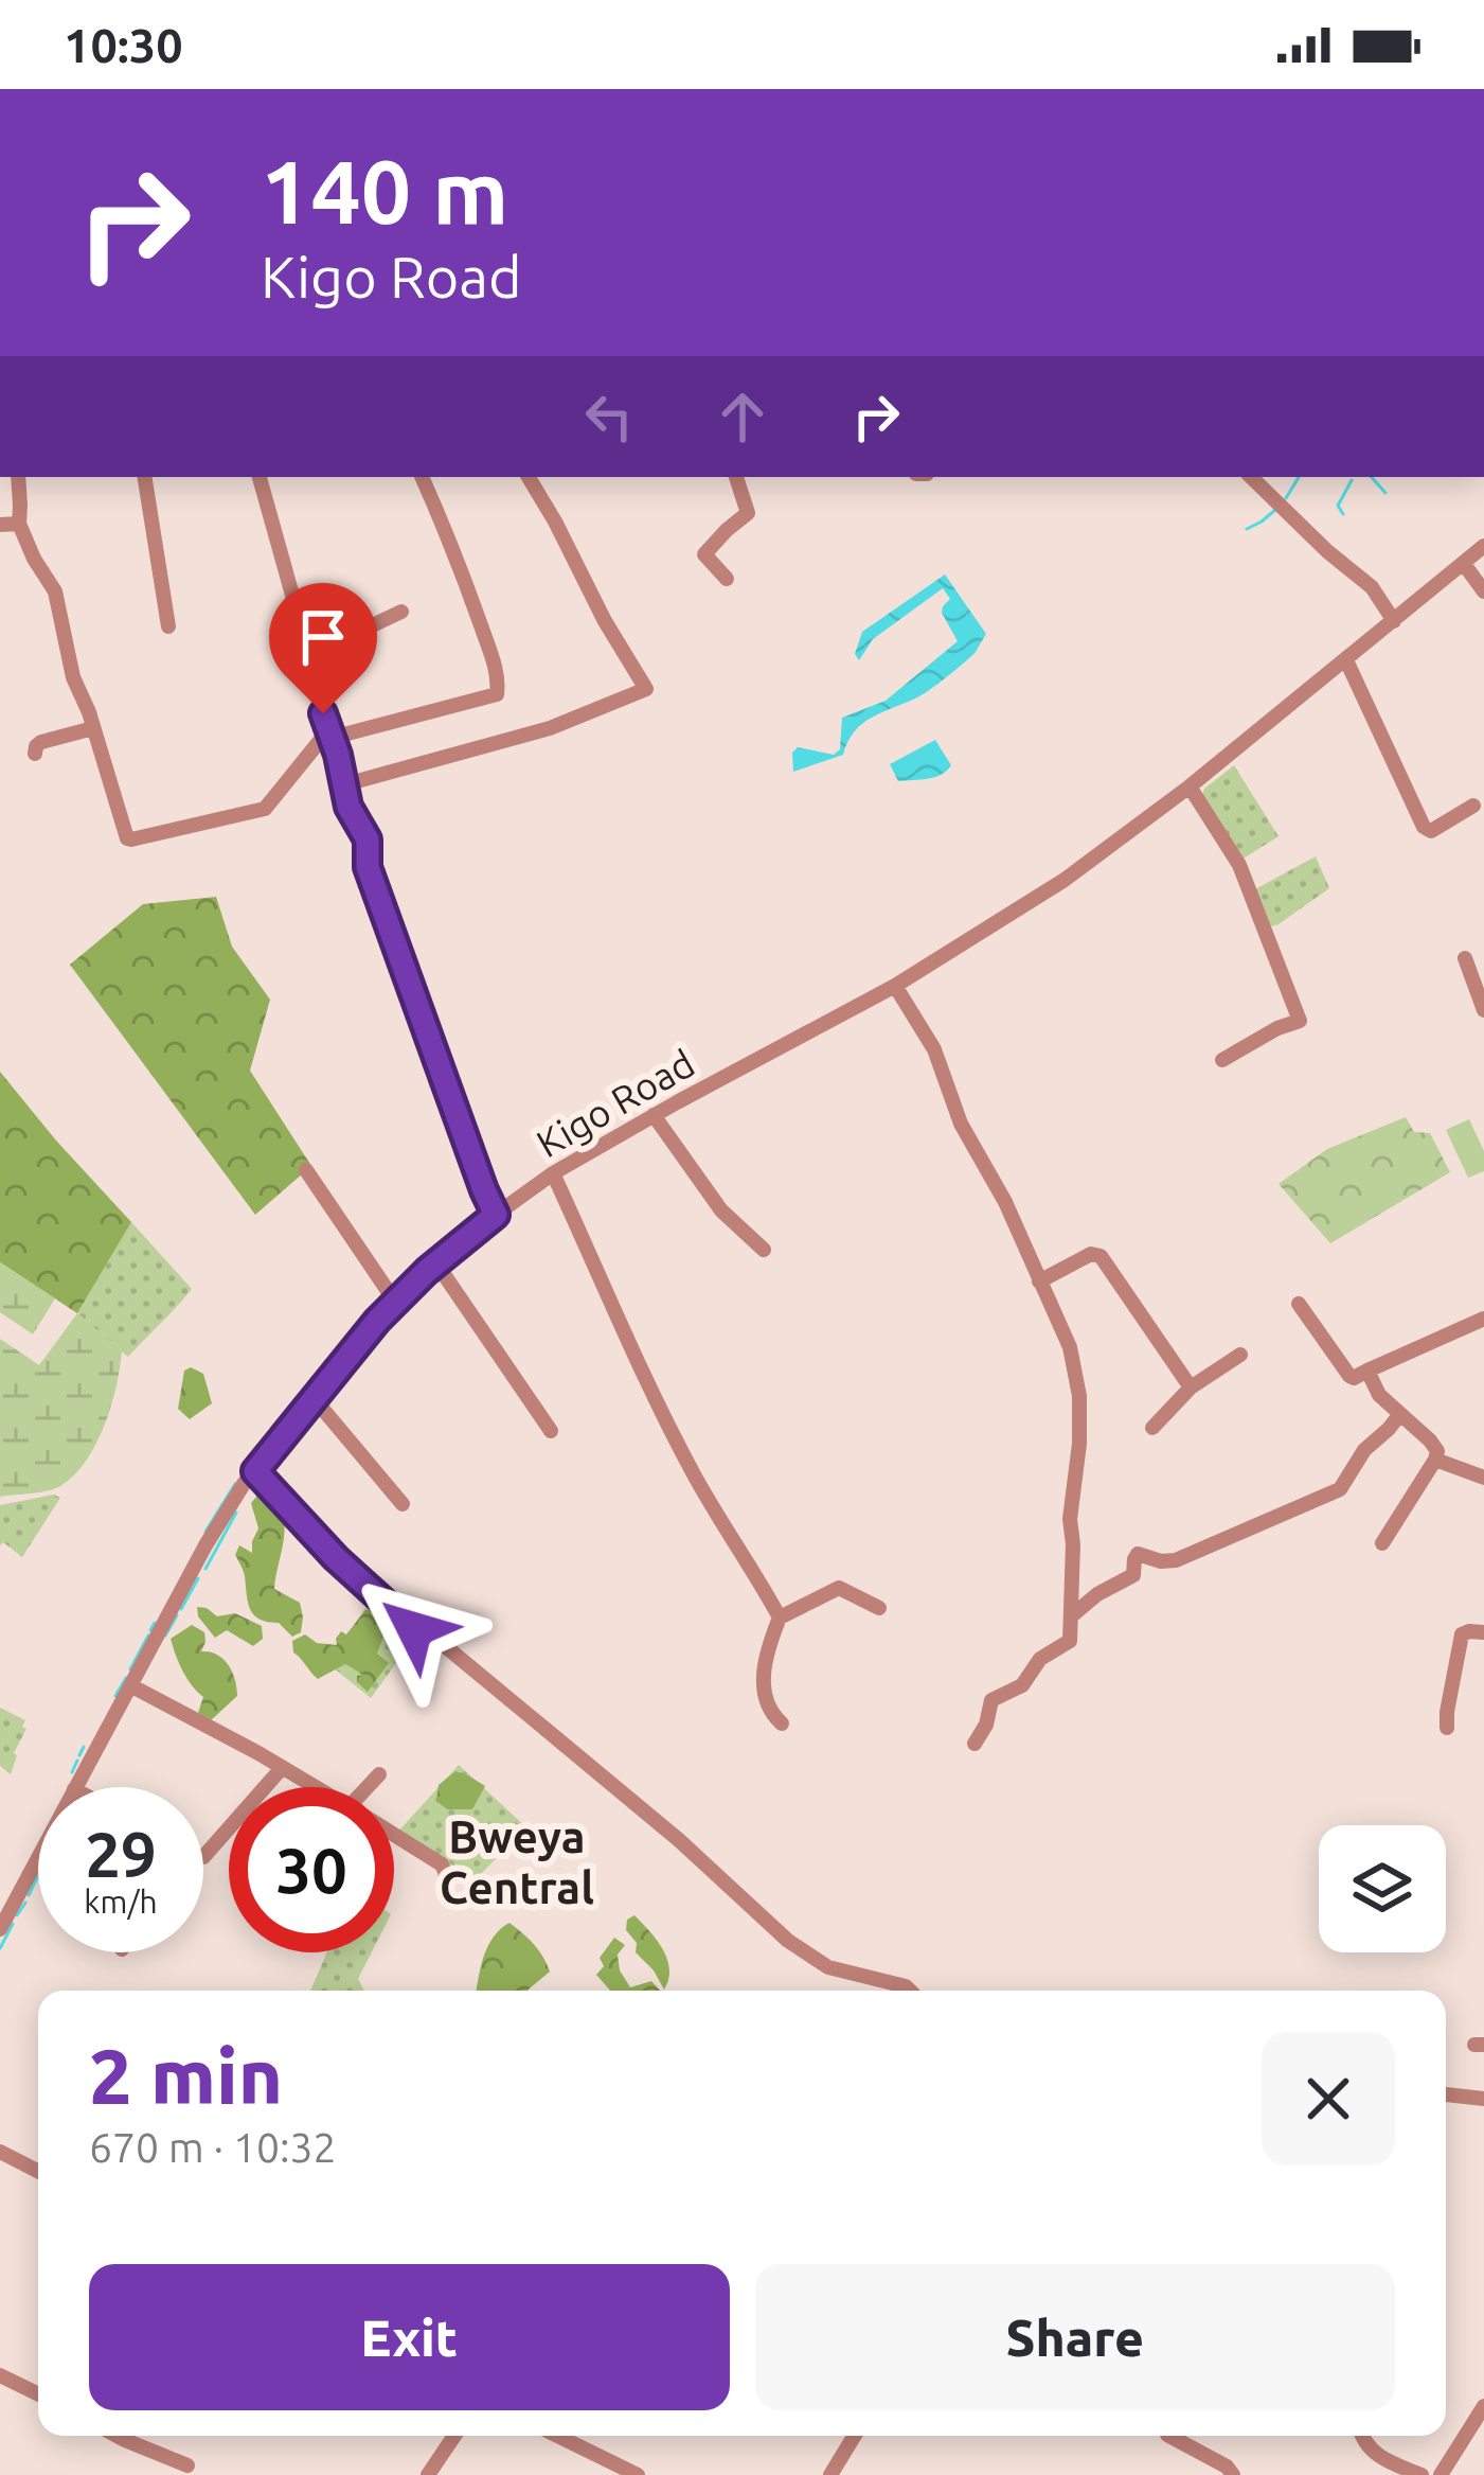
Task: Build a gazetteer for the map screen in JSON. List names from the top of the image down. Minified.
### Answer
{"streets":{"street":["Kigo Road"]},"districts":["Bweya Central"],"page":{"status":"10:30","turn":["140 m","Kigo Road"],"speed":"29 km/h","limit":"30","heading":["2 min","670 m · 10:32"],"buttons":["Exit","Share"]}}
